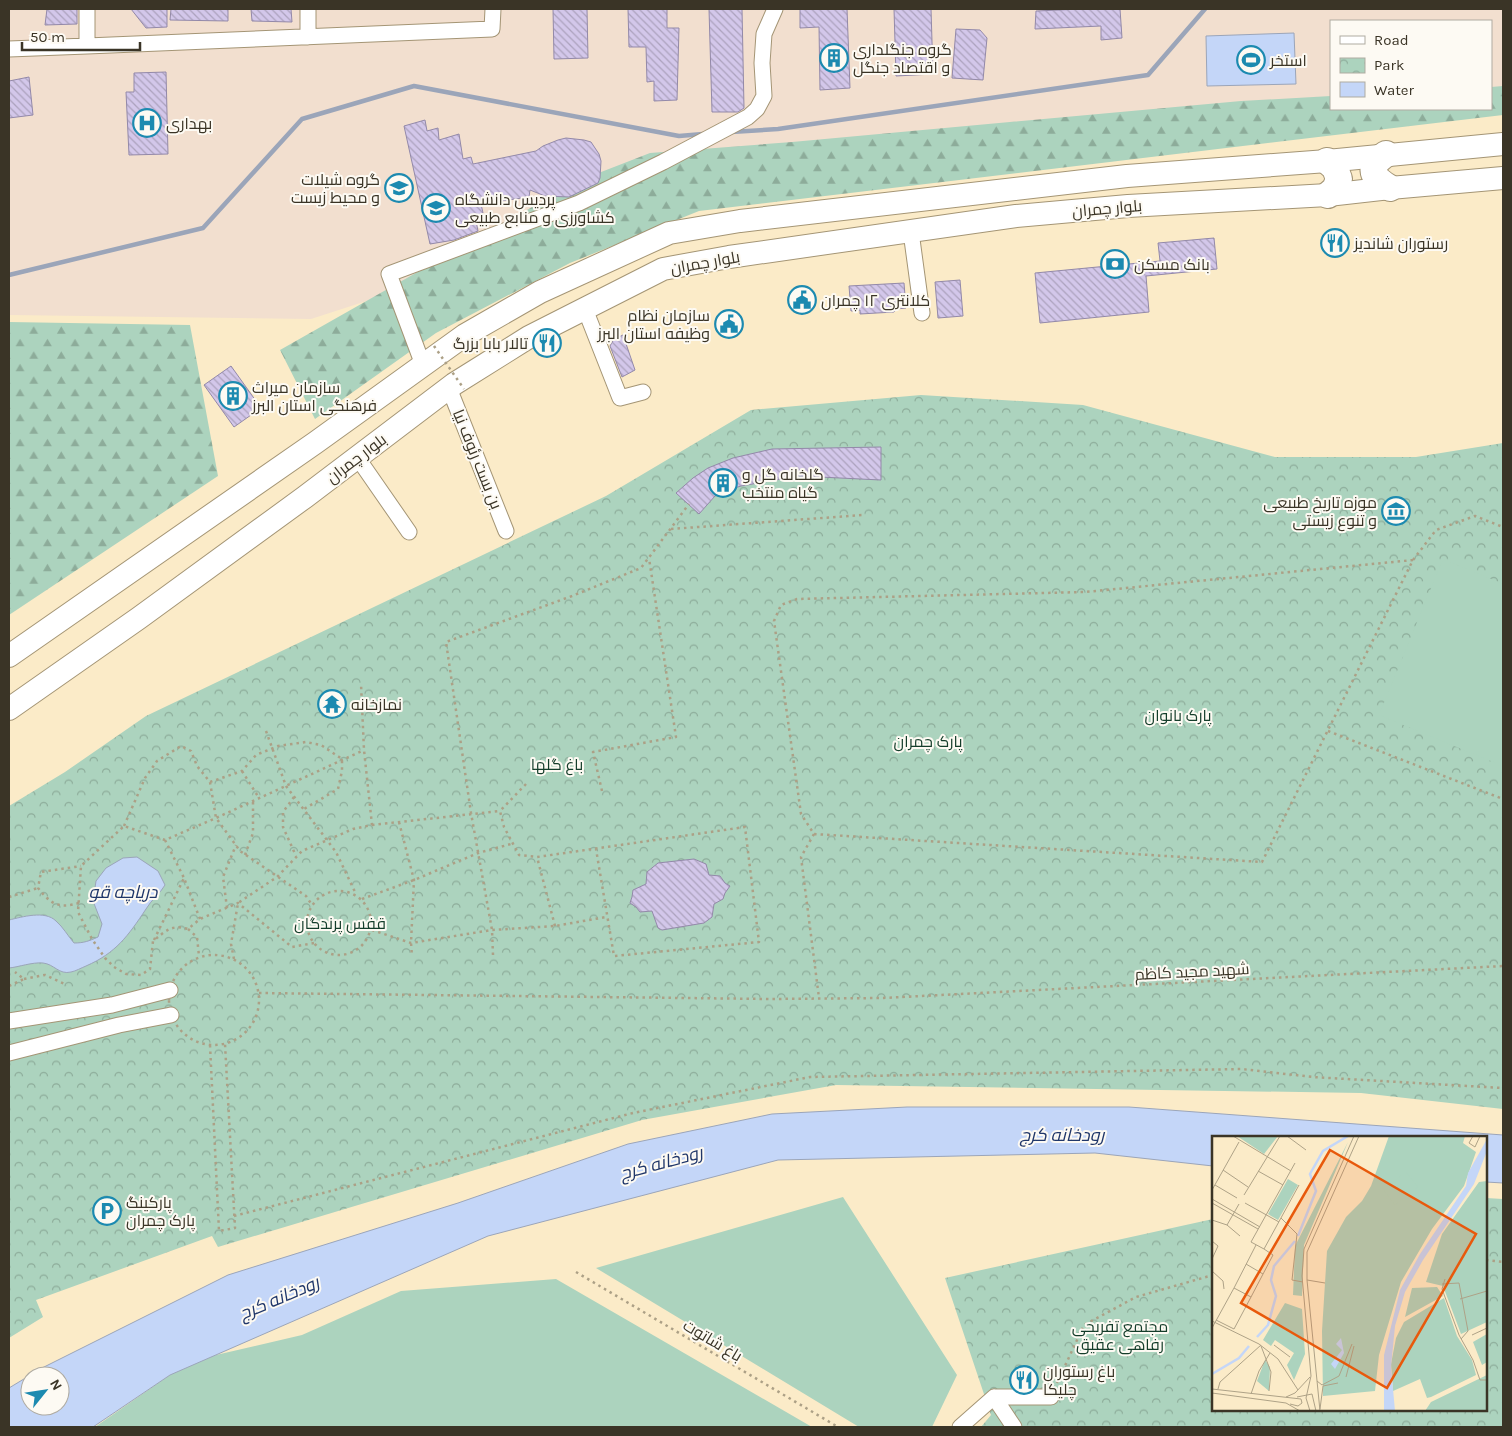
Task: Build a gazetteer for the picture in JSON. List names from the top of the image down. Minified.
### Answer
{"streets":{"main road":["بلوار چمران"],"street":["بن بست رئوف نیا"],"path":["شهید مجید کاظم","باغ شاتوت"]},"crossings":[["بلوار چمران","بن بست رئوف نیا"]],"water":["دریاچه قو","رودخانه کرج"],"parks":["پارک بانوان","پارک چمران","باغ گلها","قفس پرندگان","مجتمع تفریحی رفاهی عقیق"],"places":{"building":["گروه جنگلداری و اقتصاد جنگل","سازمان میراث فرهنگی استان البرز","گلخانه گل و گیاه منتخب"],"sports":["استخر"],"hospital":["بهداری"],"school or university":["گروه شیلات و محیط زیست","پردیس دانشگاه کشاورزی و منابع طبیعی"],"restaurant":["رستوران شاندیز","تالار بابا بزرگ","باغ رستوران چلیکا"],"bank":["بانک مسکن"],"public building":["کلانتری ۱۲ چمران","سازمان نظام وظیفه استان البرز"],"museum":["موزه تاریخ طبیعی و تنوع زیستی"],"temple":["نمازخانه"],"parking":["پارکینگ پارک چمران"]},"legend":["Road","Park","Water"],"scale_bar":"50 m","north":"top right"}
